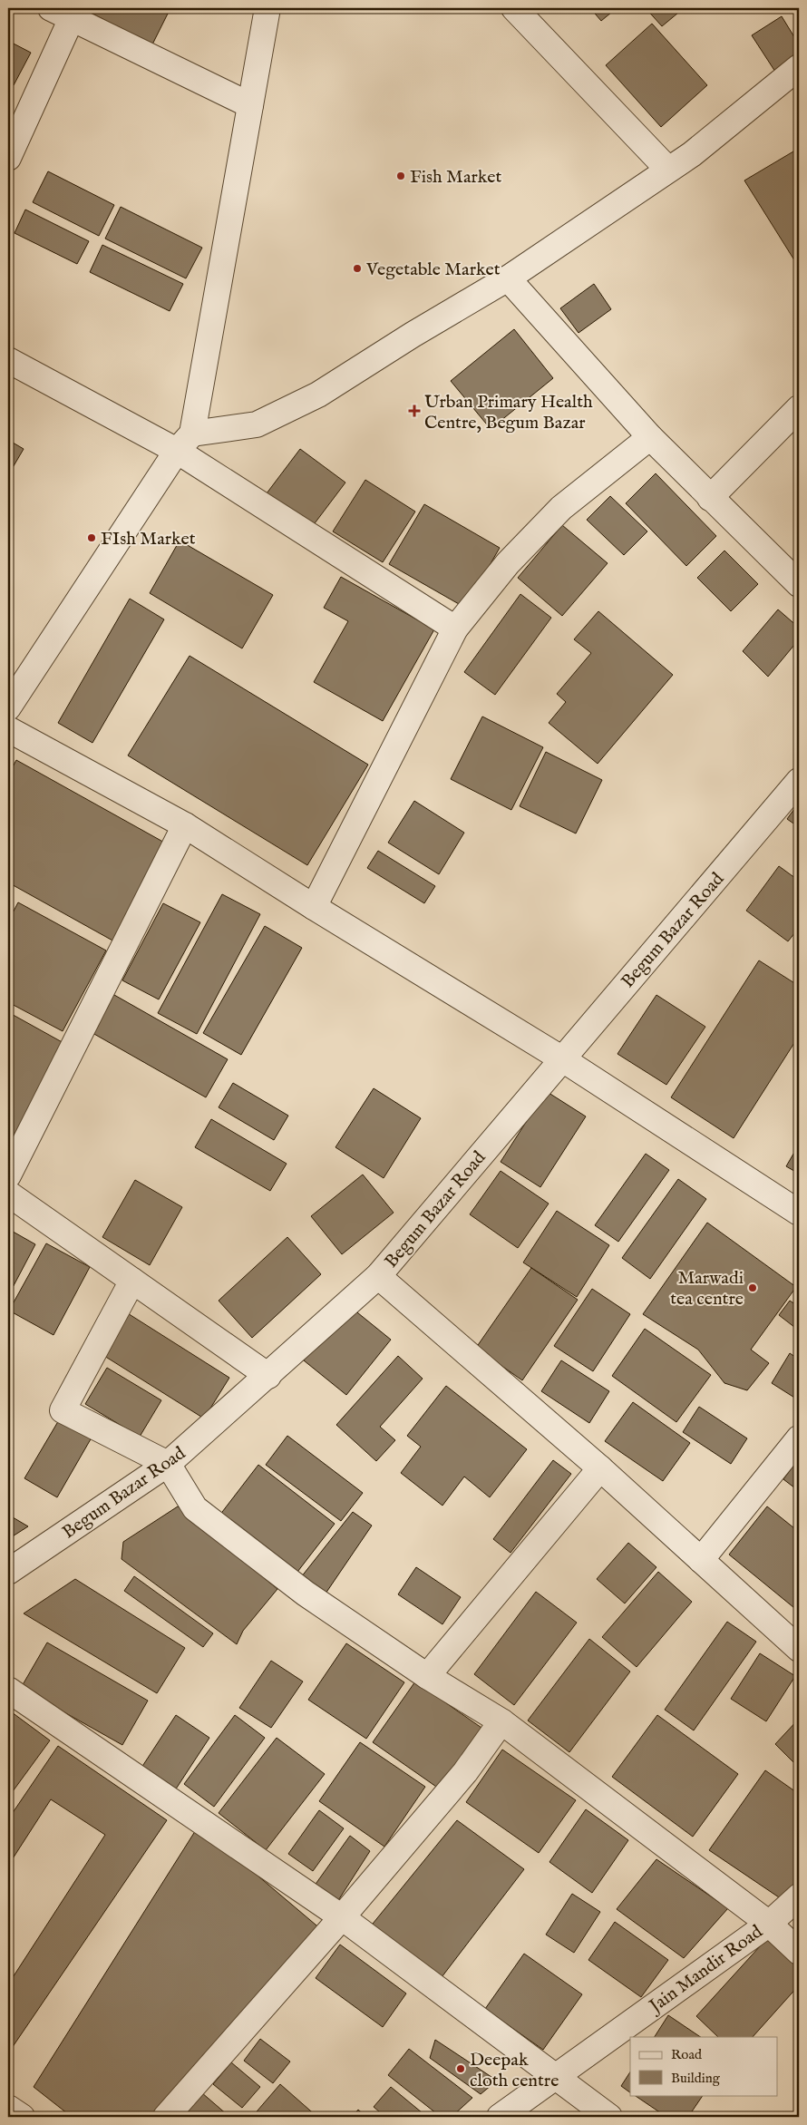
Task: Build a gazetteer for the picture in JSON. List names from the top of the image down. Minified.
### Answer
{"streets":{"street":["Begum Bazar Road","Jain Mandir Road"]},"places":{"other":["Fish Market","Vegetable Market","FIsh Market","Marwadi tea centre","Deepak cloth centre"],"health":["Urban Primary Health Centre, Begum Bazar"]},"legend":["Road","Building"]}
